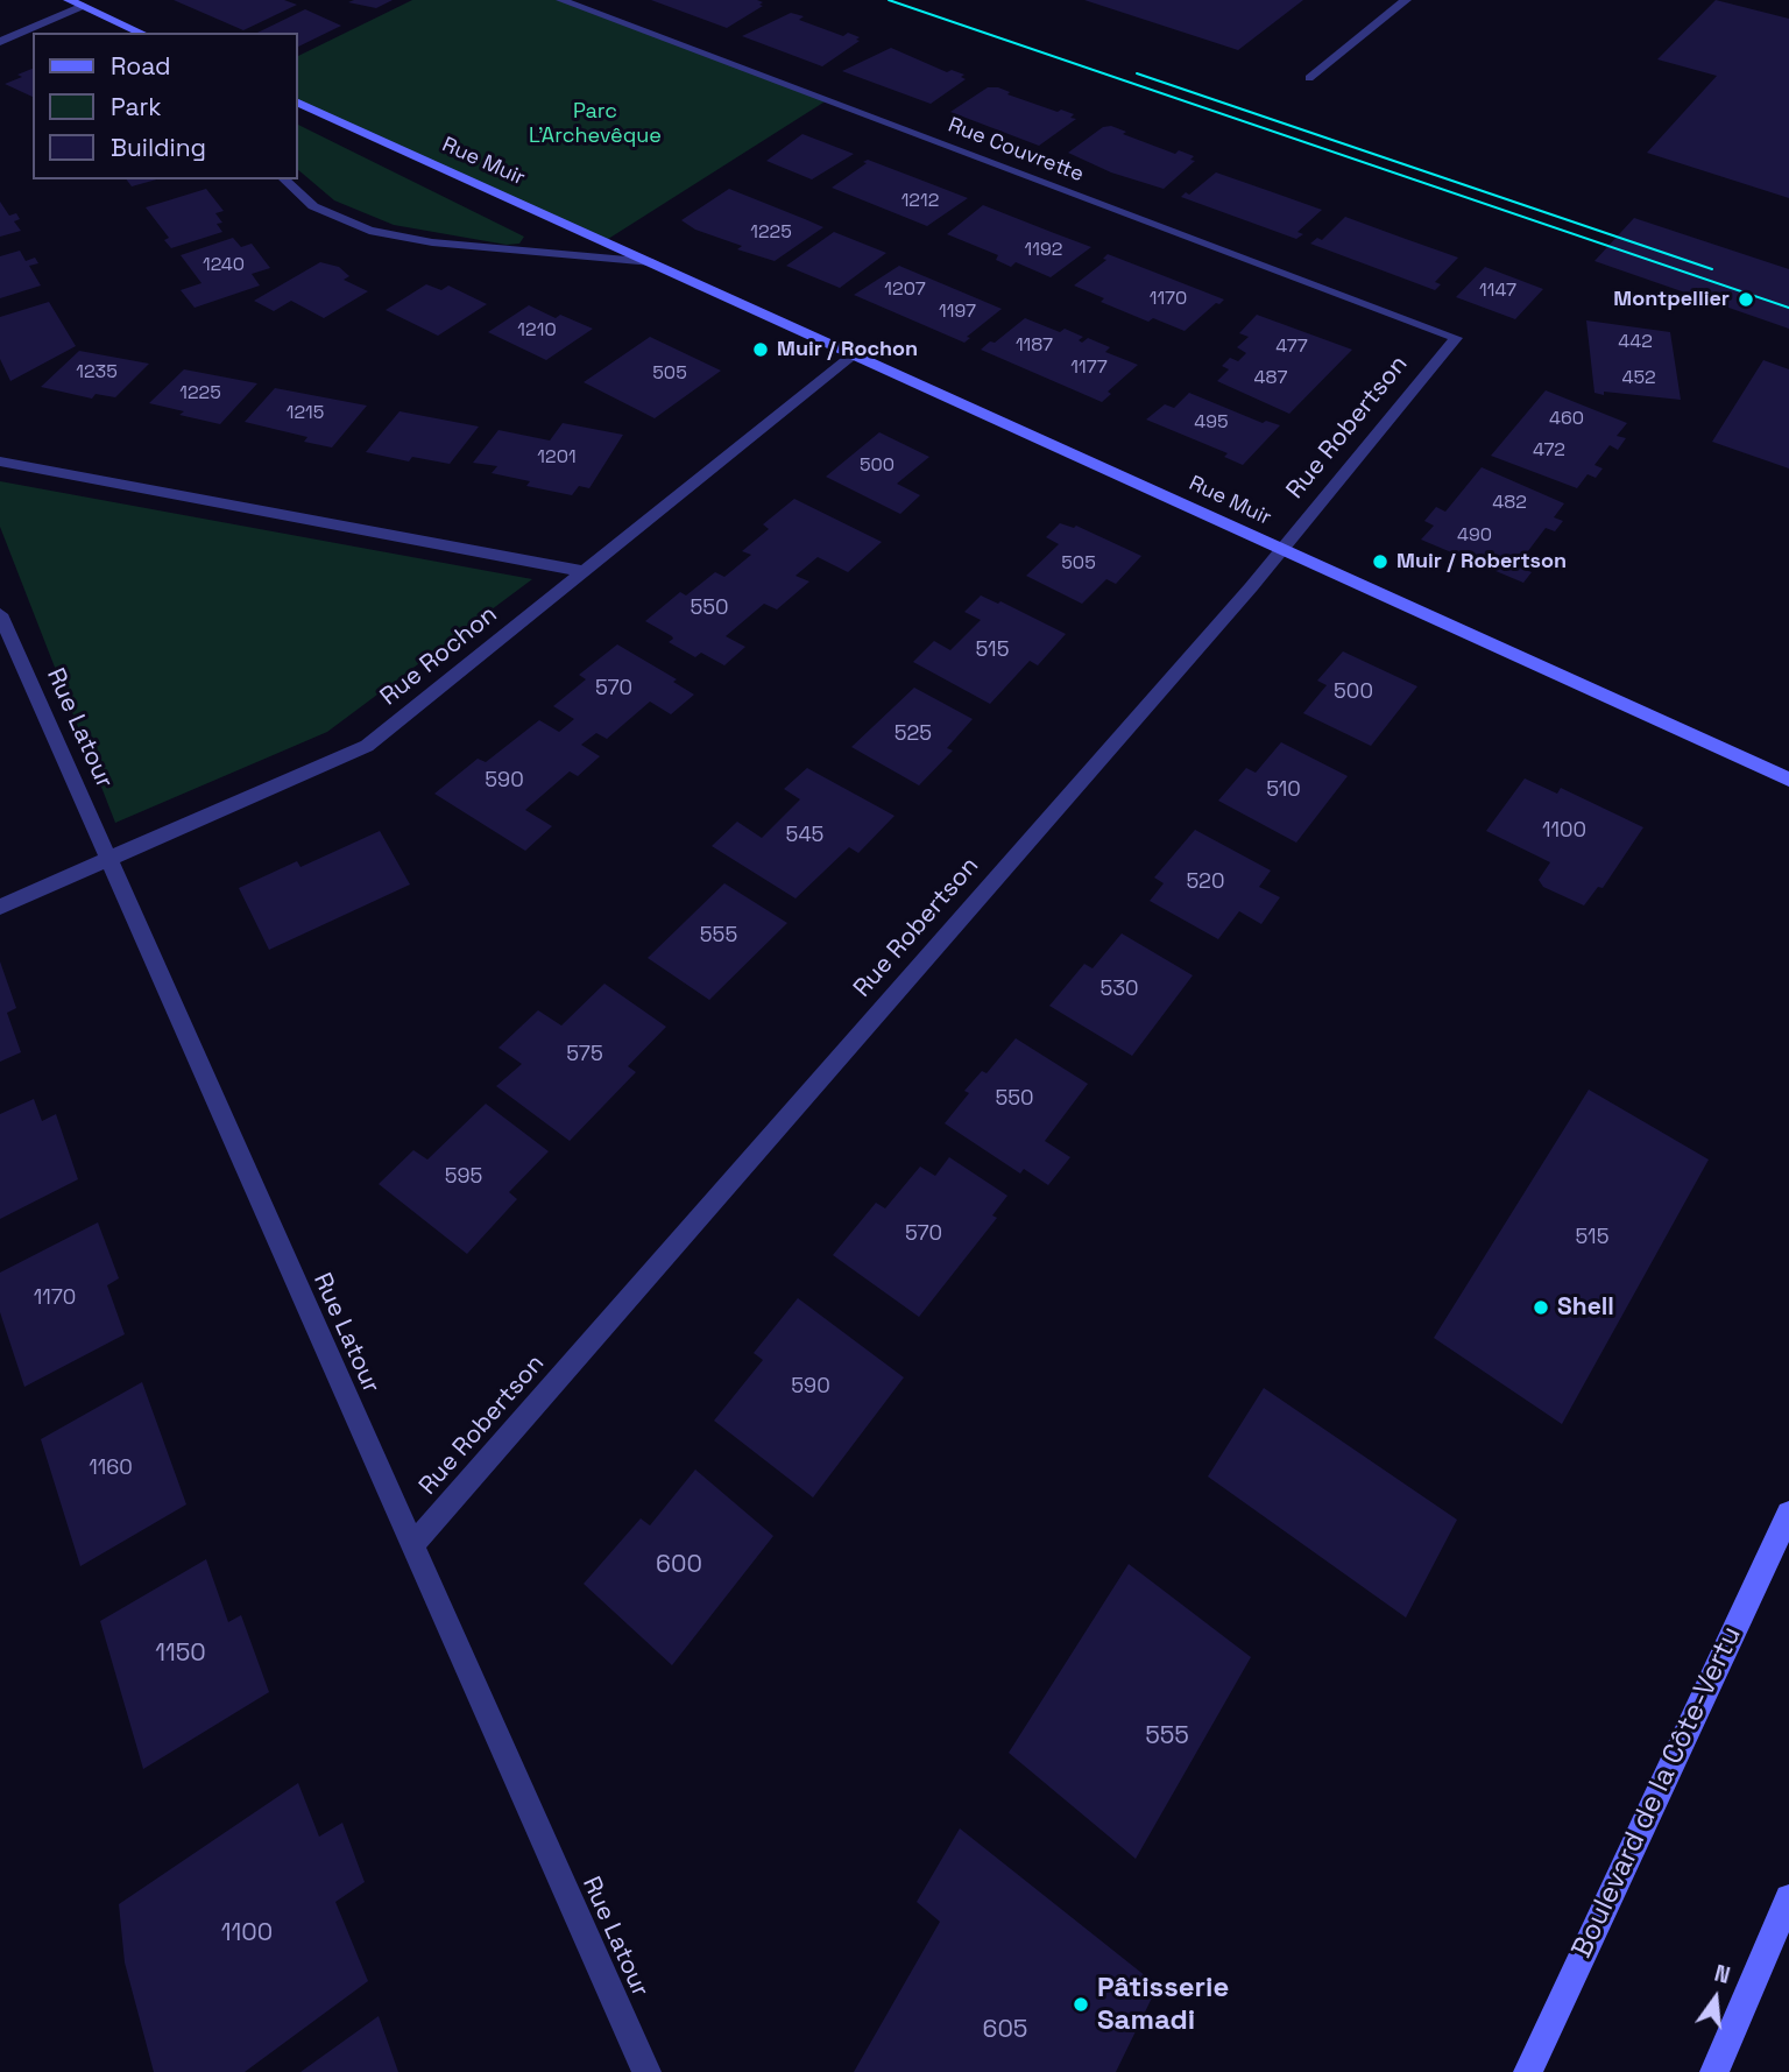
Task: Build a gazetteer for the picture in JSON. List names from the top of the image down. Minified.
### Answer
{"streets":{"street":["Rue Couvrette","Rue Muir","Rue Robertson","Rue Rochon","Rue Latour","Boulevard de la Côte-Vertu"]},"crossings":[["Rue Couvrette","Rue Robertson"],["Rue Muir","Rue Robertson"],["Rue Muir","Rue Rochon"],["Rue Robertson","Rue Latour"],["Rue Rochon","Rue Latour"]],"parks":["Parc L'Archevêque"],"places":["Montpellier","Muir / Rochon","Muir / Robertson","Shell","Pâtisserie Samadi"],"house_numbers":["1212","1225","1192","1240","1207","1147","1170","1197","1210","442","1187","477","1177","1235","505","487","452","1225","1215","460","495","472","1201","500","482","490","505","550","515","570","500","525","590","510","1100","545","520","555","530","575","550","595","570","515","1170","590","1160","600","1150","555","1100","605"],"legend":["Road","Park","Building"],"north":"top"}
